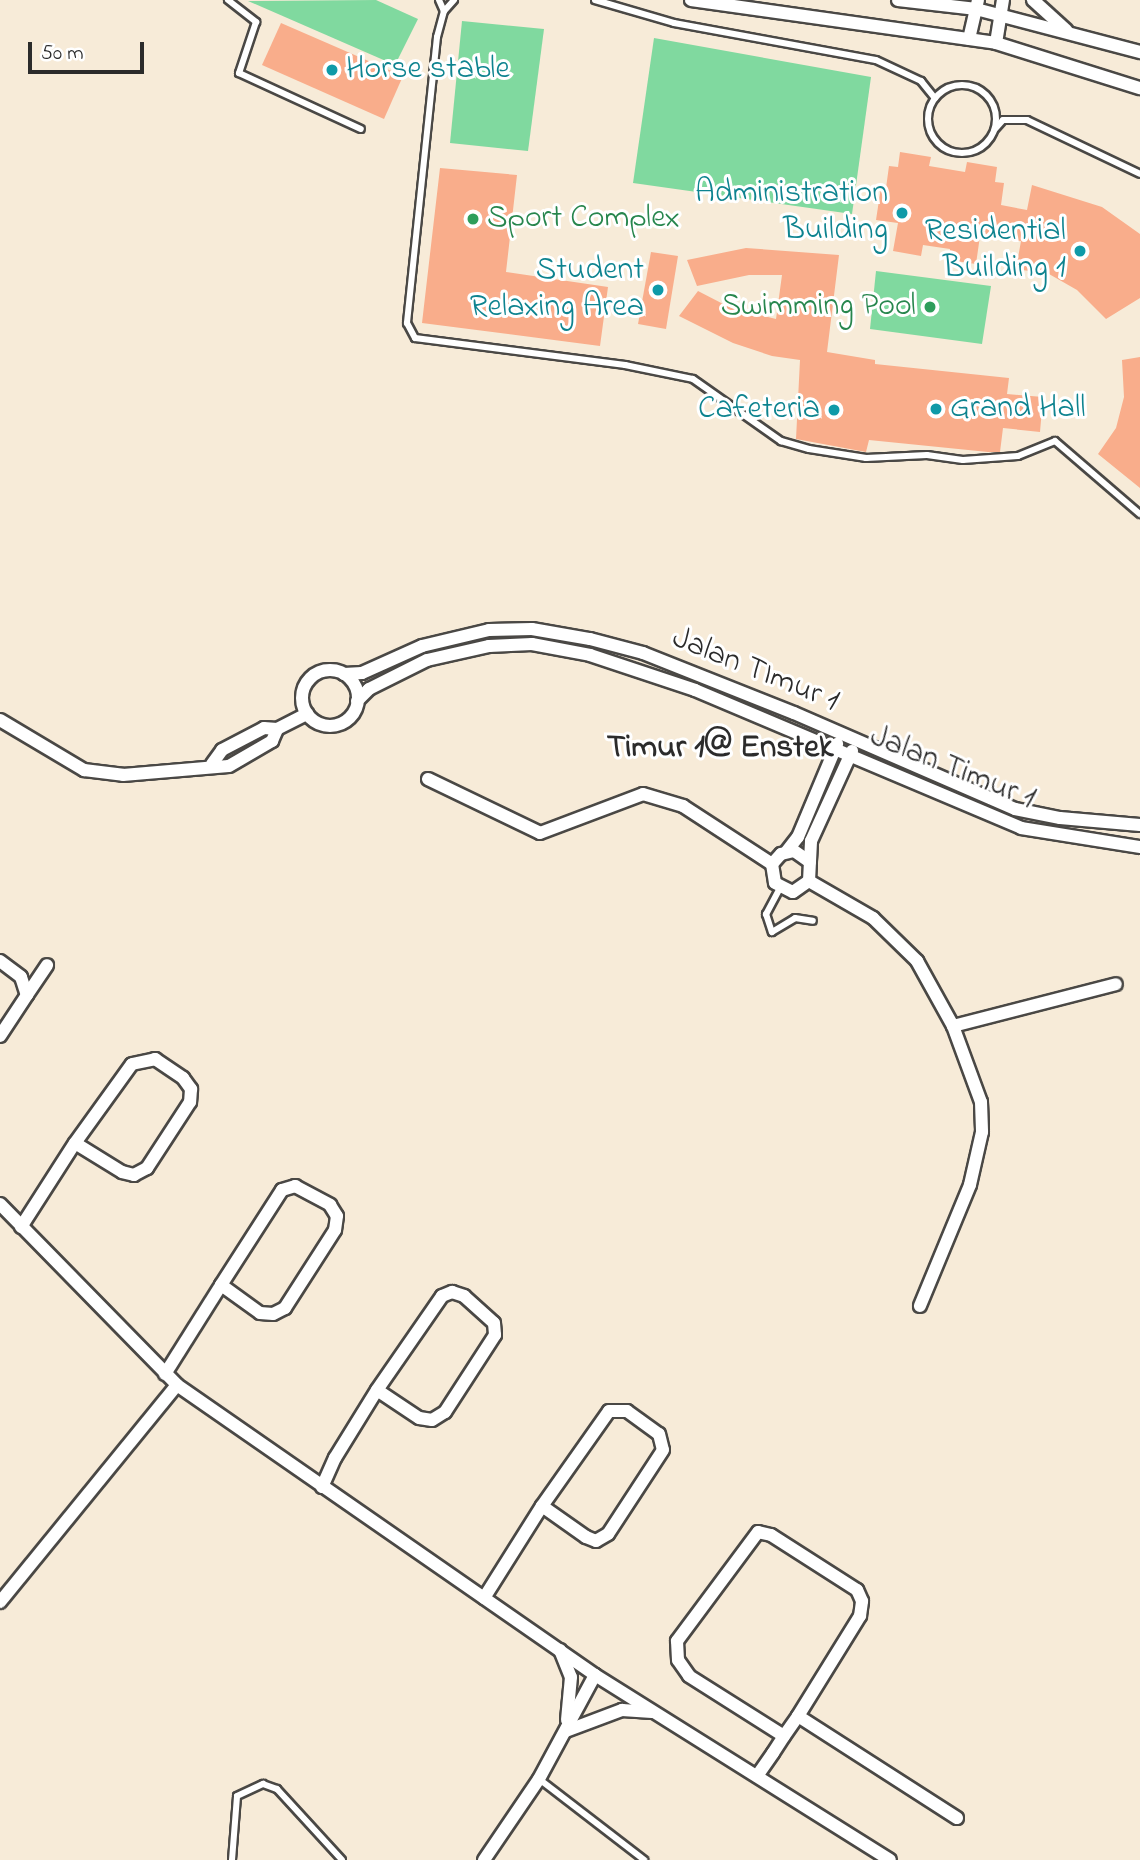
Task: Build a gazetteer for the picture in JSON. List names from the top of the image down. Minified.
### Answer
{"streets":{"street":["Jalan TImur 1","Jalan Timur 1"]},"crossings":[["Jalan TImur 1","Jalan Timur 1"]],"districts":["Timur 1@ Enstek"],"places":["Horse stable","Administration Building","Sport Complex","Residential Building 1","Student Relaxing Area","Swimming Pool","Grand Hall","Cafeteria"],"scale_bar":"50 m"}
